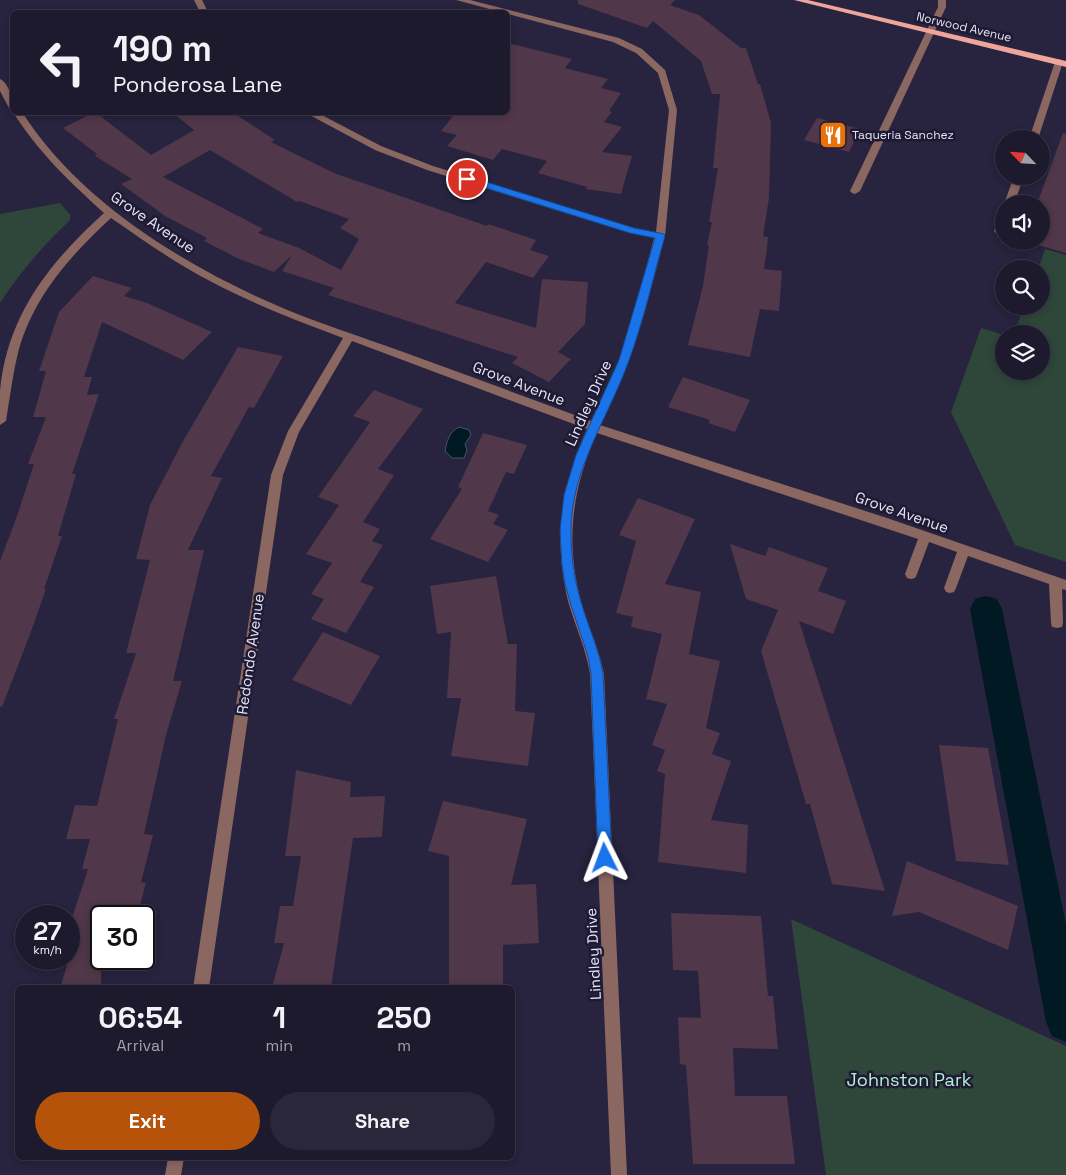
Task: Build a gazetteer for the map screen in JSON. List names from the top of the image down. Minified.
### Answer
{"streets":{"main road":["Norwood Avenue"],"street":["Grove Avenue","Lindley Drive","Redondo Avenue"]},"crossings":[["Grove Avenue","Lindley Drive"],["Grove Avenue","Redondo Avenue"]],"parks":["Johnston Park"],"places":{"restaurant":["Taqueria Sanchez"]},"north":"top left","page":{"turn":["190 m","Ponderosa Lane"],"speed":"27 km/h","limit":"30","eta":["06:54","Arrival","1","min","250","m"],"buttons":["Exit","Share"]}}
